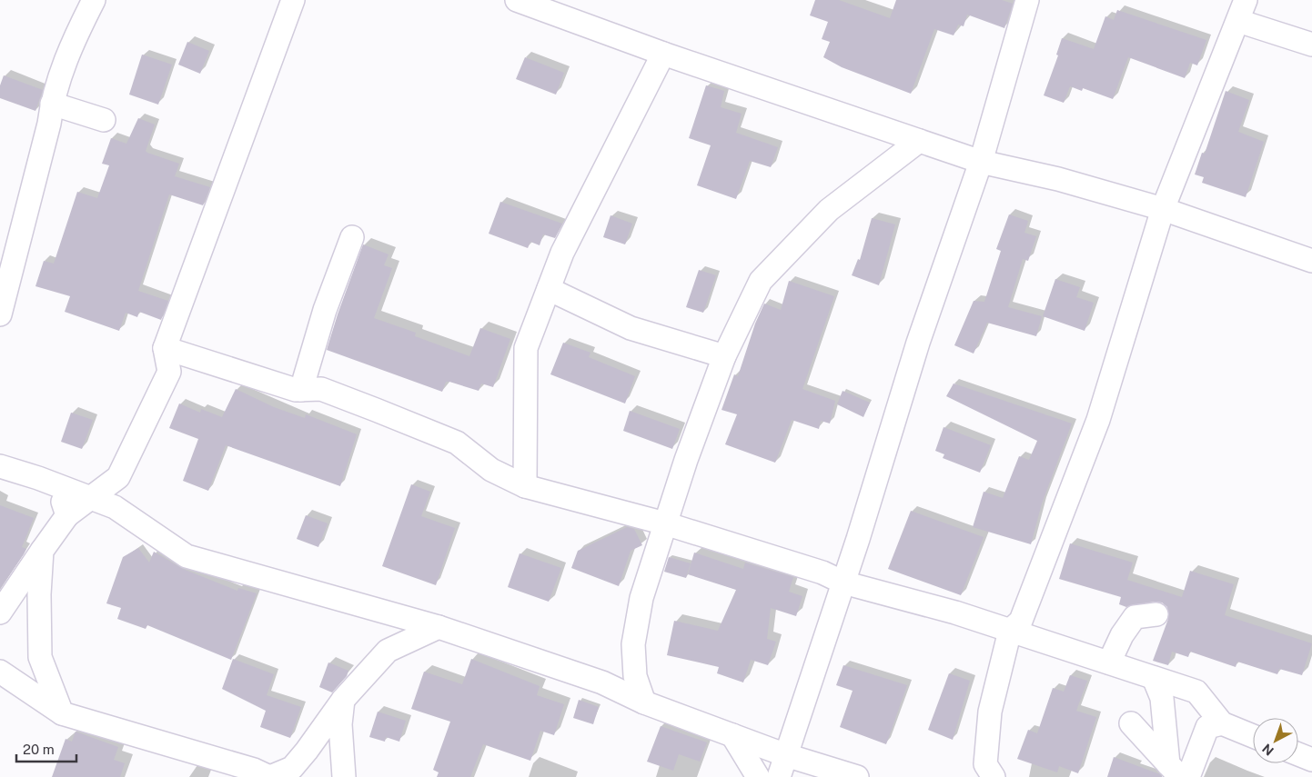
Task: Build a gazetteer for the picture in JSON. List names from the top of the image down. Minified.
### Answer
{"scale_bar":"20 m","north":"bottom left"}
